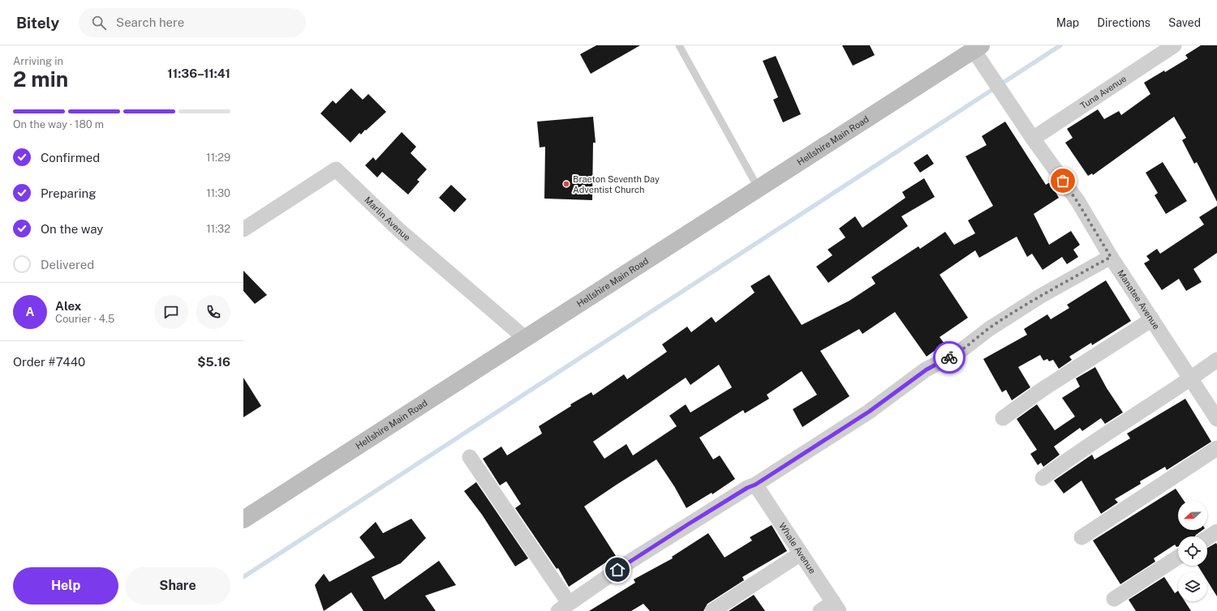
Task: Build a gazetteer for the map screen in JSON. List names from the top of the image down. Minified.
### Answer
{"streets":{"main road":["Hellshire Main Road"],"street":["Tuna Avenue","Marlin Avenue","Manatee Avenue","Whale Avenue"]},"crossings":[["Tuna Avenue","Manatee Avenue"],["Hellshire Main Road","Marlin Avenue"],["Hellshire Main Road","Manatee Avenue"]],"places":["Braeton Seventh Day Adventist Church"],"north":"left","page":{"header":"Bitely","search":"Search here","nav":["Map","Directions","Saved"],"heading":["2 min","Arriving in","11:36–11:41"],"panel":["Alex","Courier · 4.5","Order #7440","$5.16"],"bar":"On the way · 180 m","list":[["Confirmed","11:29"],["Preparing","11:30"],["On the way","11:32"],"Delivered"],"round":"A","buttons":["Help","Share"]}}
